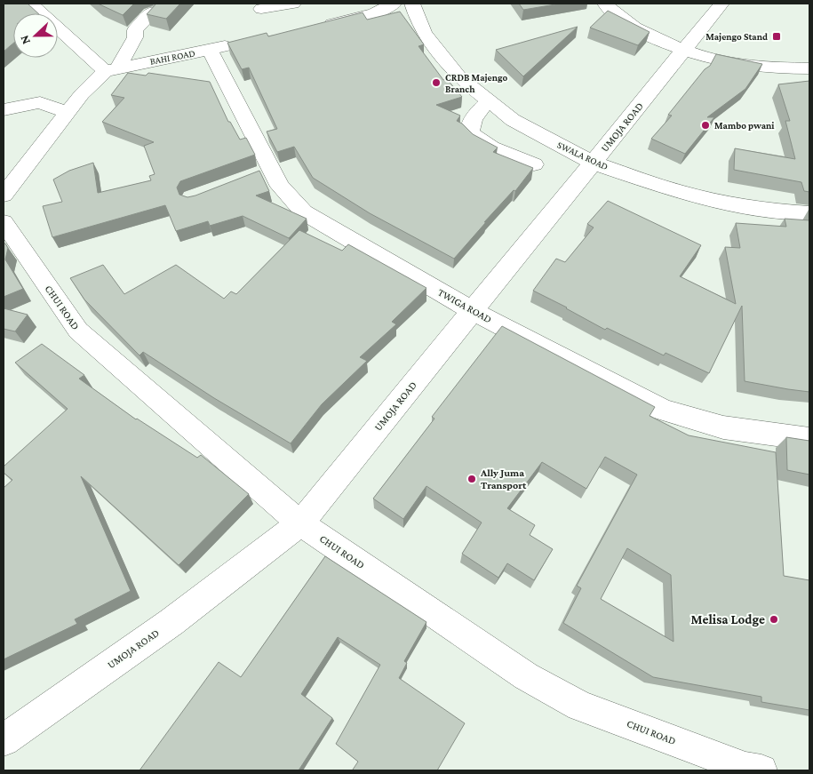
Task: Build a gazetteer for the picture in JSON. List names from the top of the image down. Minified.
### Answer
{"streets":{"street":["BAHI ROAD","UMOJA ROAD","SWALA ROAD","TWIGA ROAD","CHUI ROAD"]},"crossings":[["BAHI ROAD","TWIGA ROAD"],["UMOJA ROAD","SWALA ROAD"],["UMOJA ROAD","TWIGA ROAD"],["UMOJA ROAD","CHUI ROAD"]],"places":{"transit":["Majengo Stand"],"other":["CRDB Majengo Branch","Mambo pwani","Ally Juma Transport","Melisa Lodge"]},"north":"left"}
